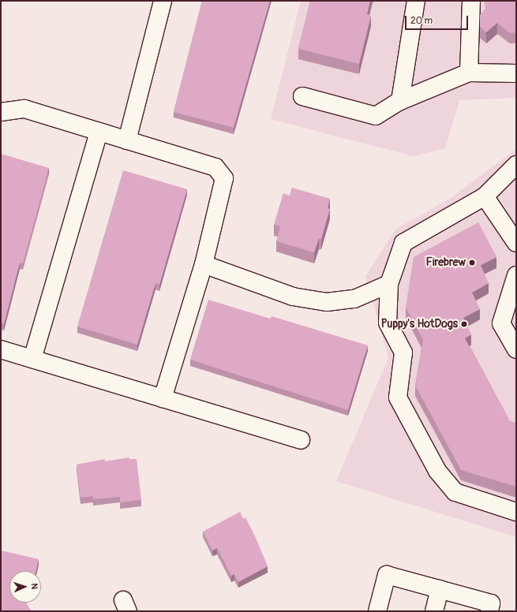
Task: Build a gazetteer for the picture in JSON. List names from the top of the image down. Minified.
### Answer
{"places":["Firebrew","Puppy's HotDogs"],"scale_bar":"20 m","north":"right"}
